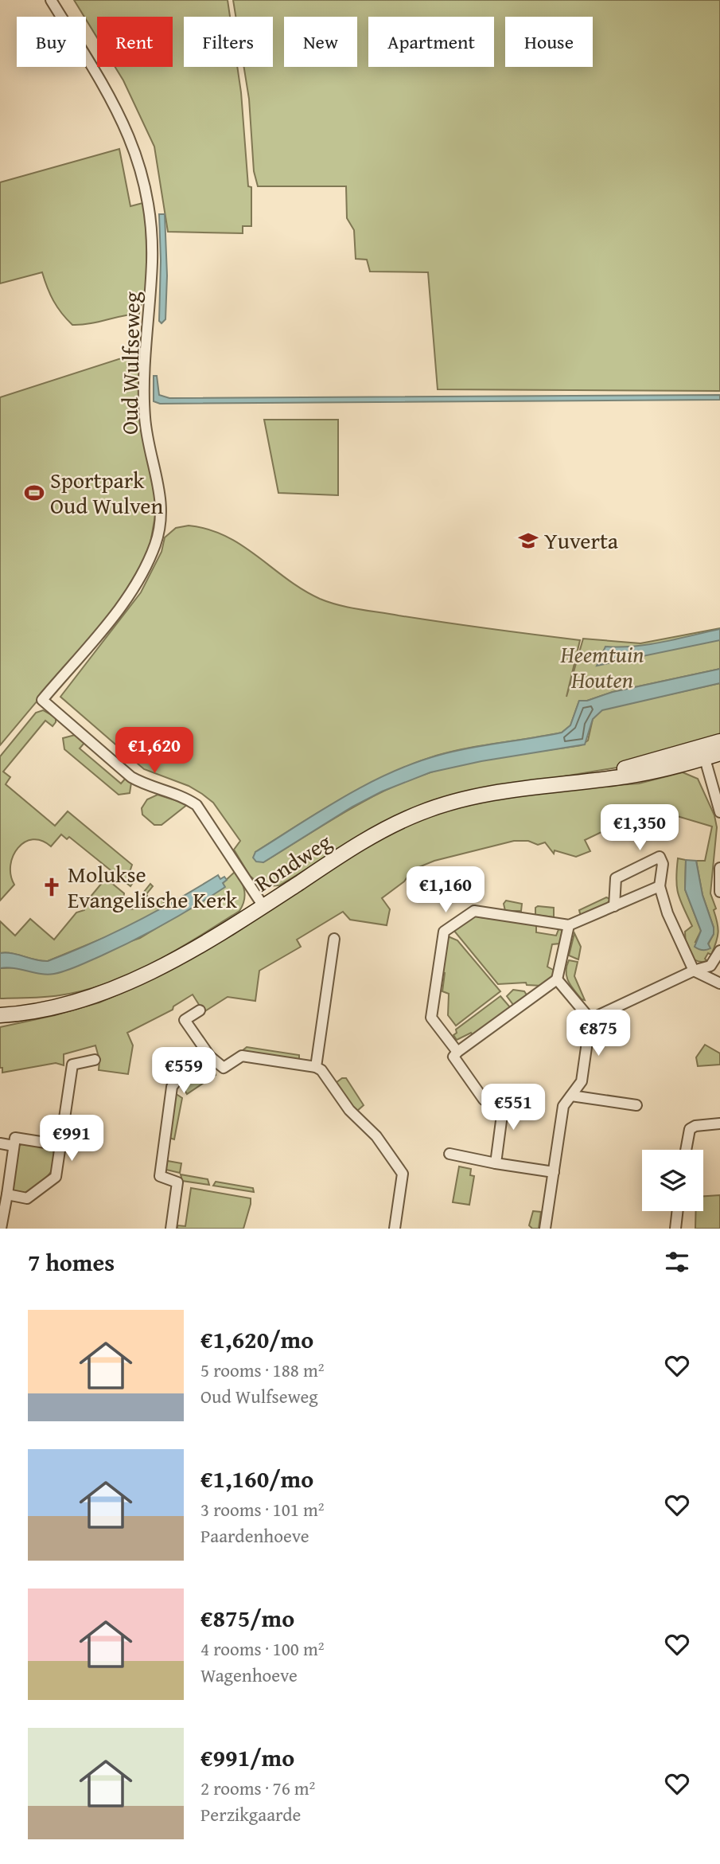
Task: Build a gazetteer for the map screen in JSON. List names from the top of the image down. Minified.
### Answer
{"streets":{"main road":["Rondweg"],"street":["Oud Wulfseweg"]},"crossings":[["Oud Wulfseweg","Rondweg"]],"parks":["Heemtuin Houten"],"places":{"sports":["Sportpark Oud Wulven"],"school or university":["Yuverta"],"church":["Molukse Evangelische Kerk"]},"page":{"chip":["Buy","Rent","Filters","New","Apartment","House"],"price":["€1,620","€1,350","€1,160","€875","€559","€551","€991"],"heading":"7 homes","list":[{"name":"€1,620/mo","note":"5 rooms · 188 m² · Oud Wulfseweg"},{"name":"€1,160/mo","note":"3 rooms · 101 m² · Paardenhoeve"},{"name":"€875/mo","note":"4 rooms · 100 m² · Wagenhoeve"},{"name":"€991/mo","note":"2 rooms · 76 m² · Perzikgaarde"}]}}
